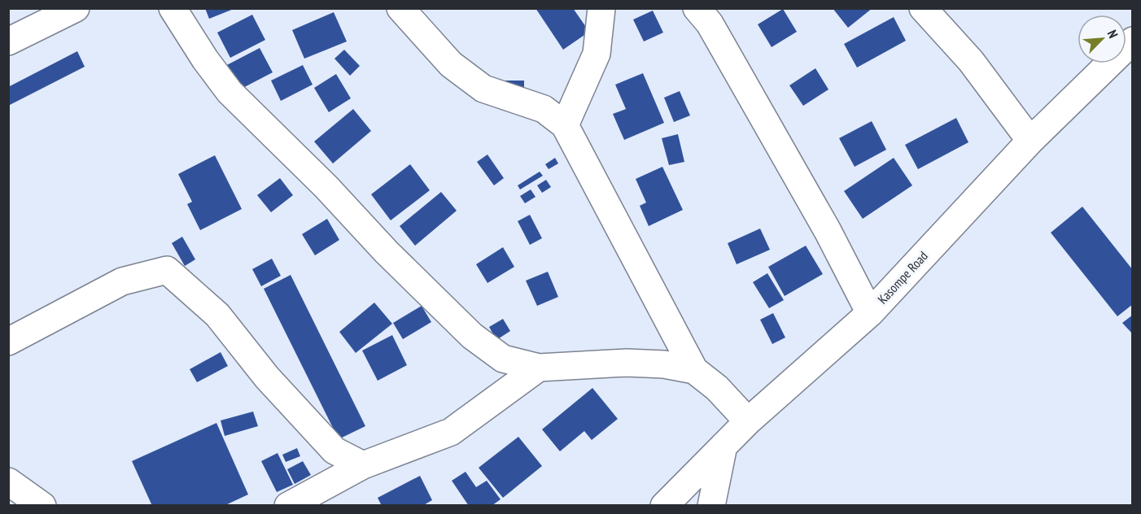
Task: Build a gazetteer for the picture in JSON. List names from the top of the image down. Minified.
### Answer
{"streets":{"street":["Kasompe Road"]},"north":"top right"}
